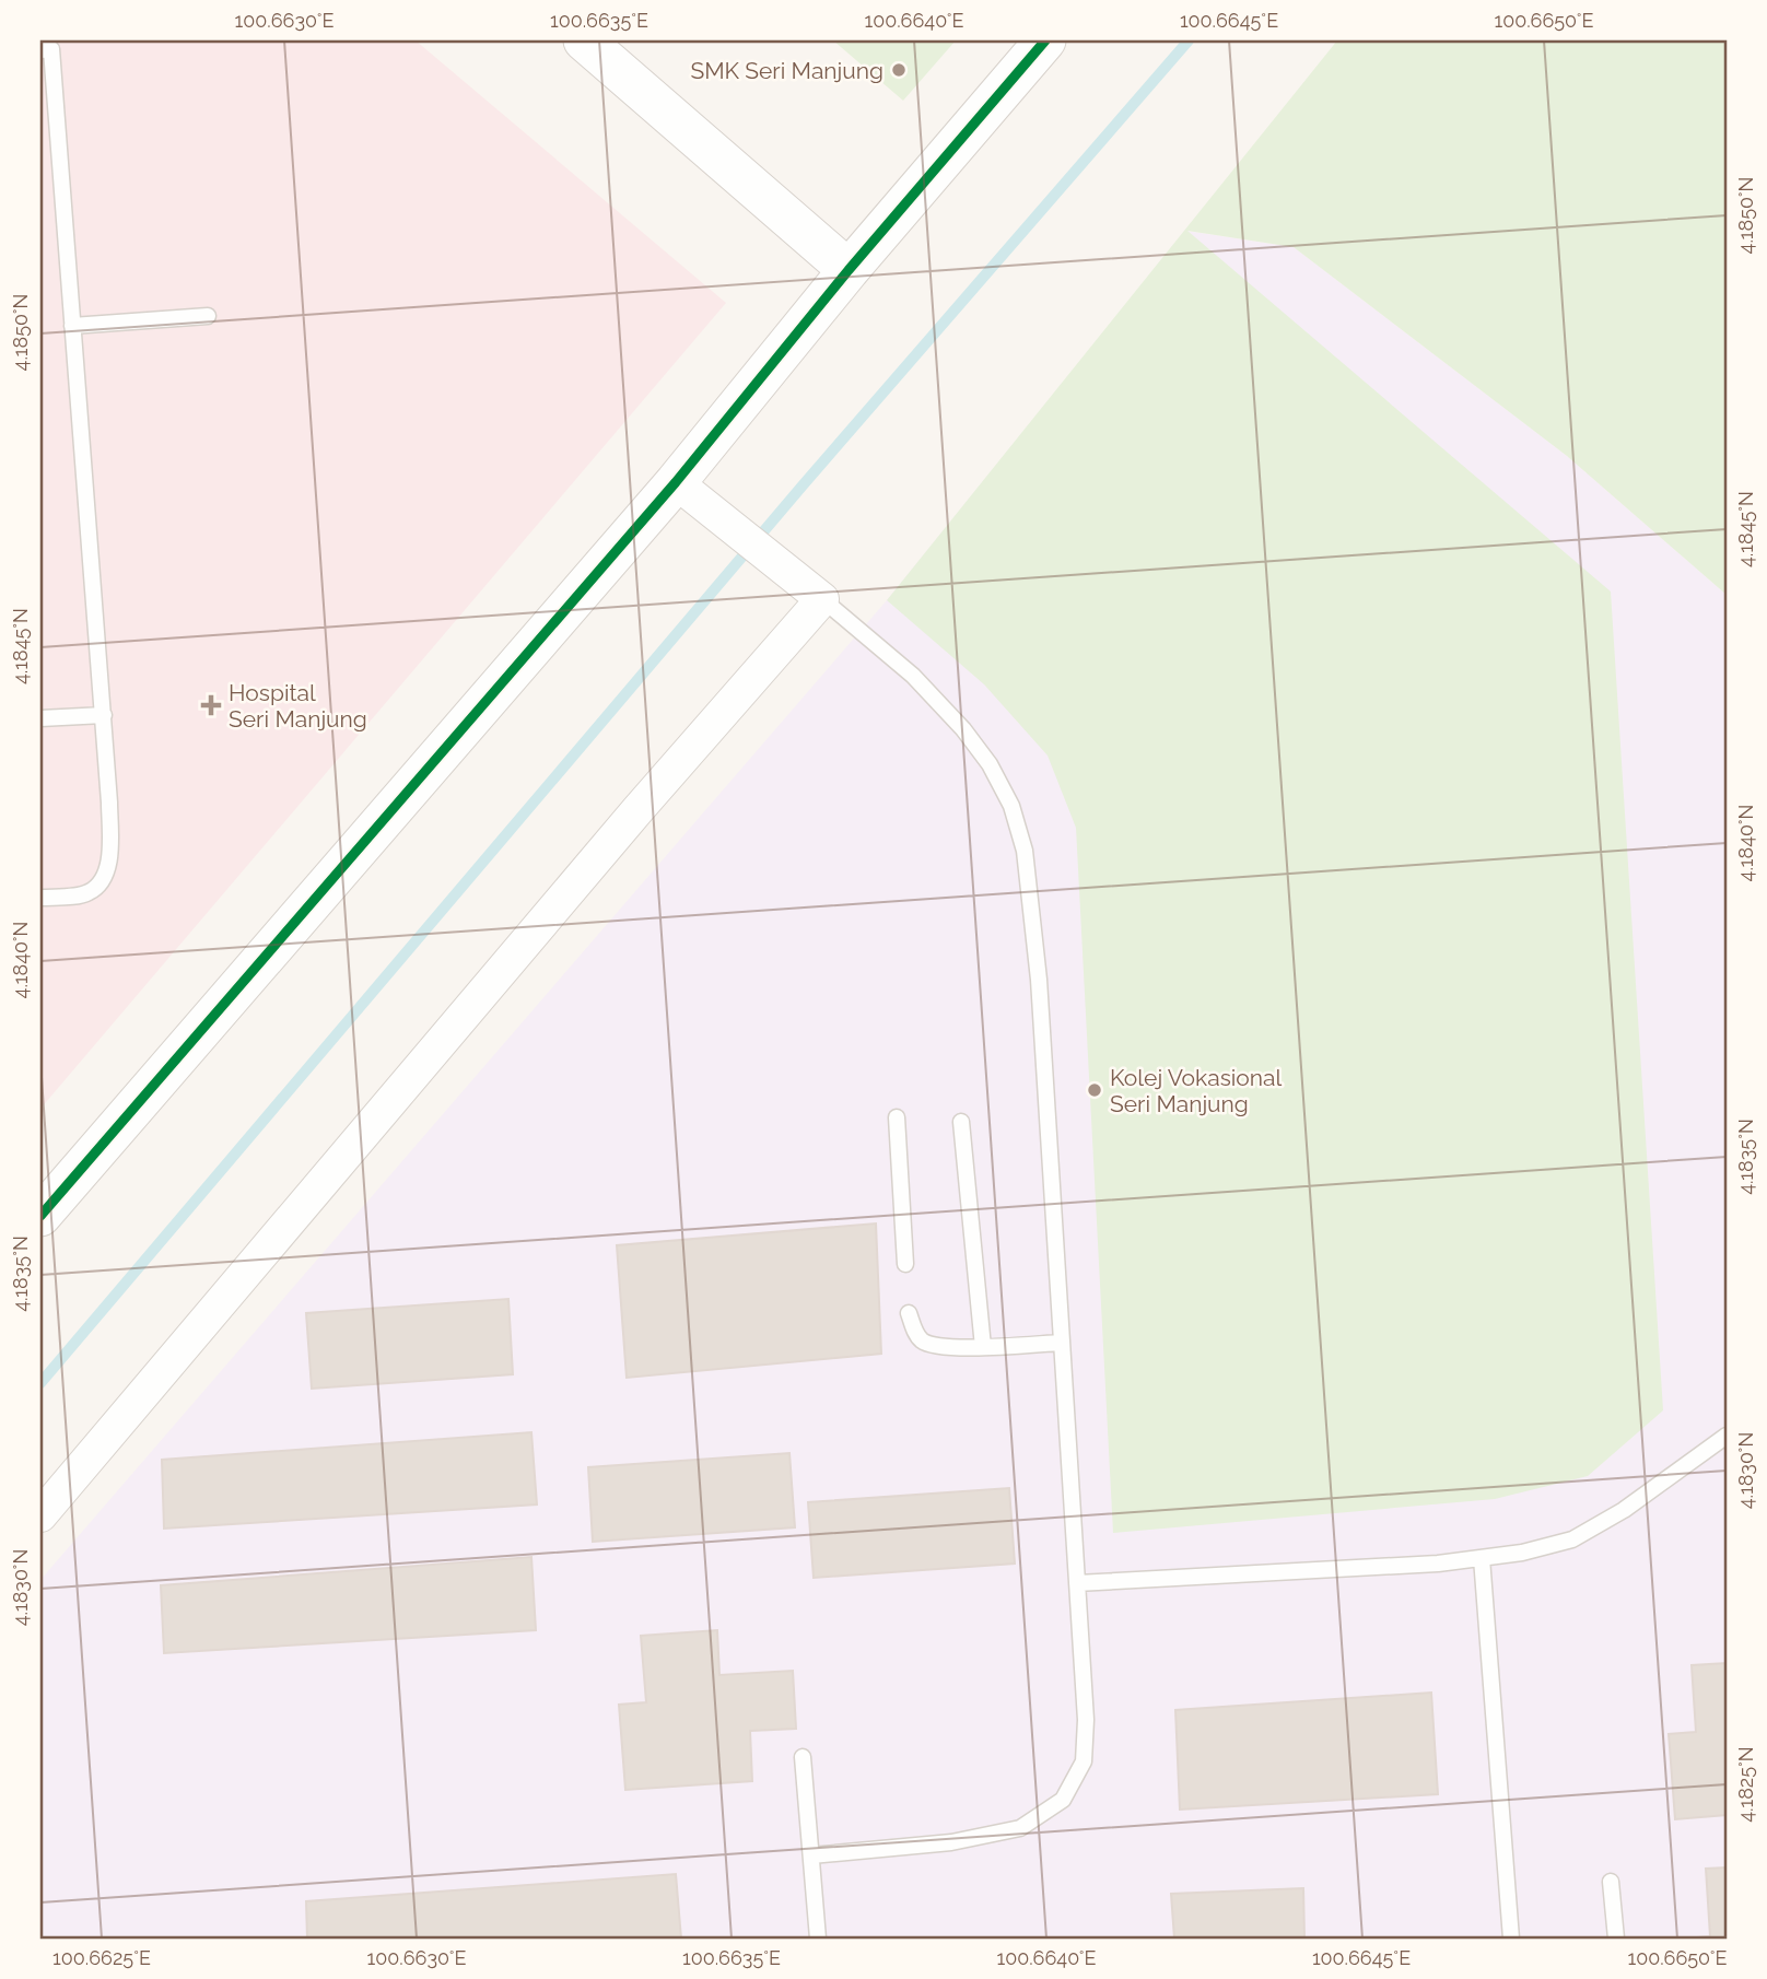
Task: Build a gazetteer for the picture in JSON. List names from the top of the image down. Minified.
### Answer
{"places":{"other":["SMK Seri Manjung","Kolej Vokasional Seri Manjung"],"health":["Hospital Seri Manjung"]},"coordinates":["100.6630°E","100.6635°E","100.6640°E","100.6645°E","100.6650°E","4.1850°N","4.1845°N","4.1840°N","4.1835°N","4.1830°N","4.1825°N","100.6625°E"]}
